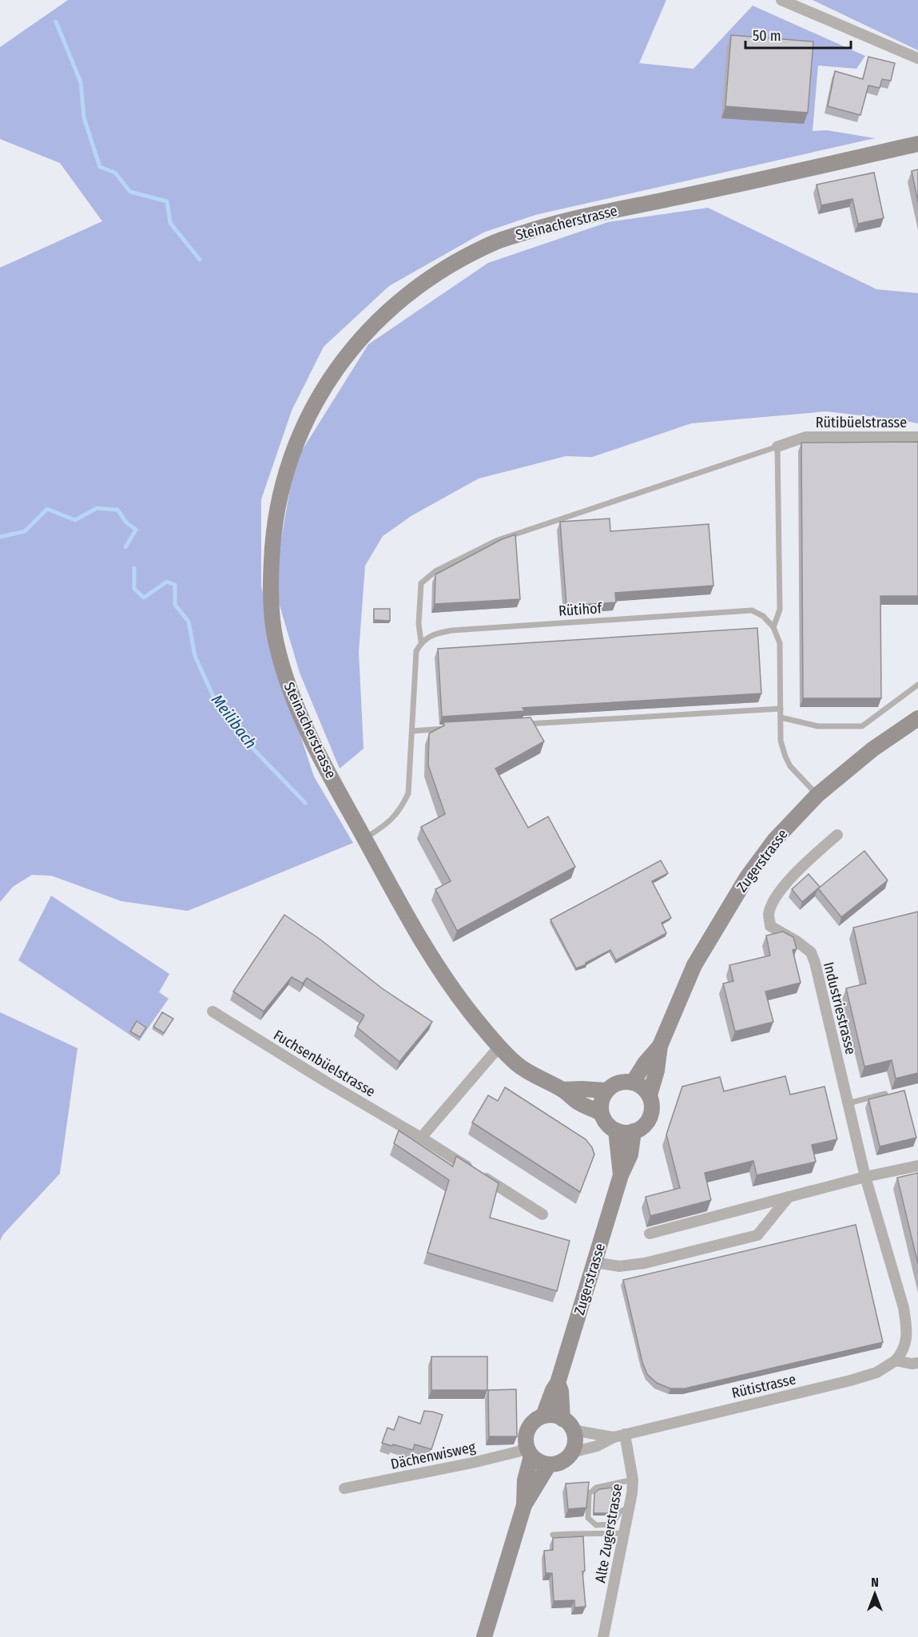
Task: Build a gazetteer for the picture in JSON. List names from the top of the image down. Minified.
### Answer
{"streets":{"street":["Steinacherstrasse","Rütibüelstrasse","Zugerstrasse","Industriestrasse","Fuchsenbüelstrasse","Rütistrasse","Dächenwisweg","Alte Zugerstrasse"],"lane":["Rütihof"]},"crossings":[["Steinacherstrasse","Zugerstrasse"],["Zugerstrasse","Rütistrasse"],["Zugerstrasse","Dächenwisweg"],["Industriestrasse","Rütistrasse"],["Rütistrasse","Dächenwisweg"],["Rütistrasse","Alte Zugerstrasse"]],"water":["Meilibach"],"scale_bar":"50 m","north":"top"}
